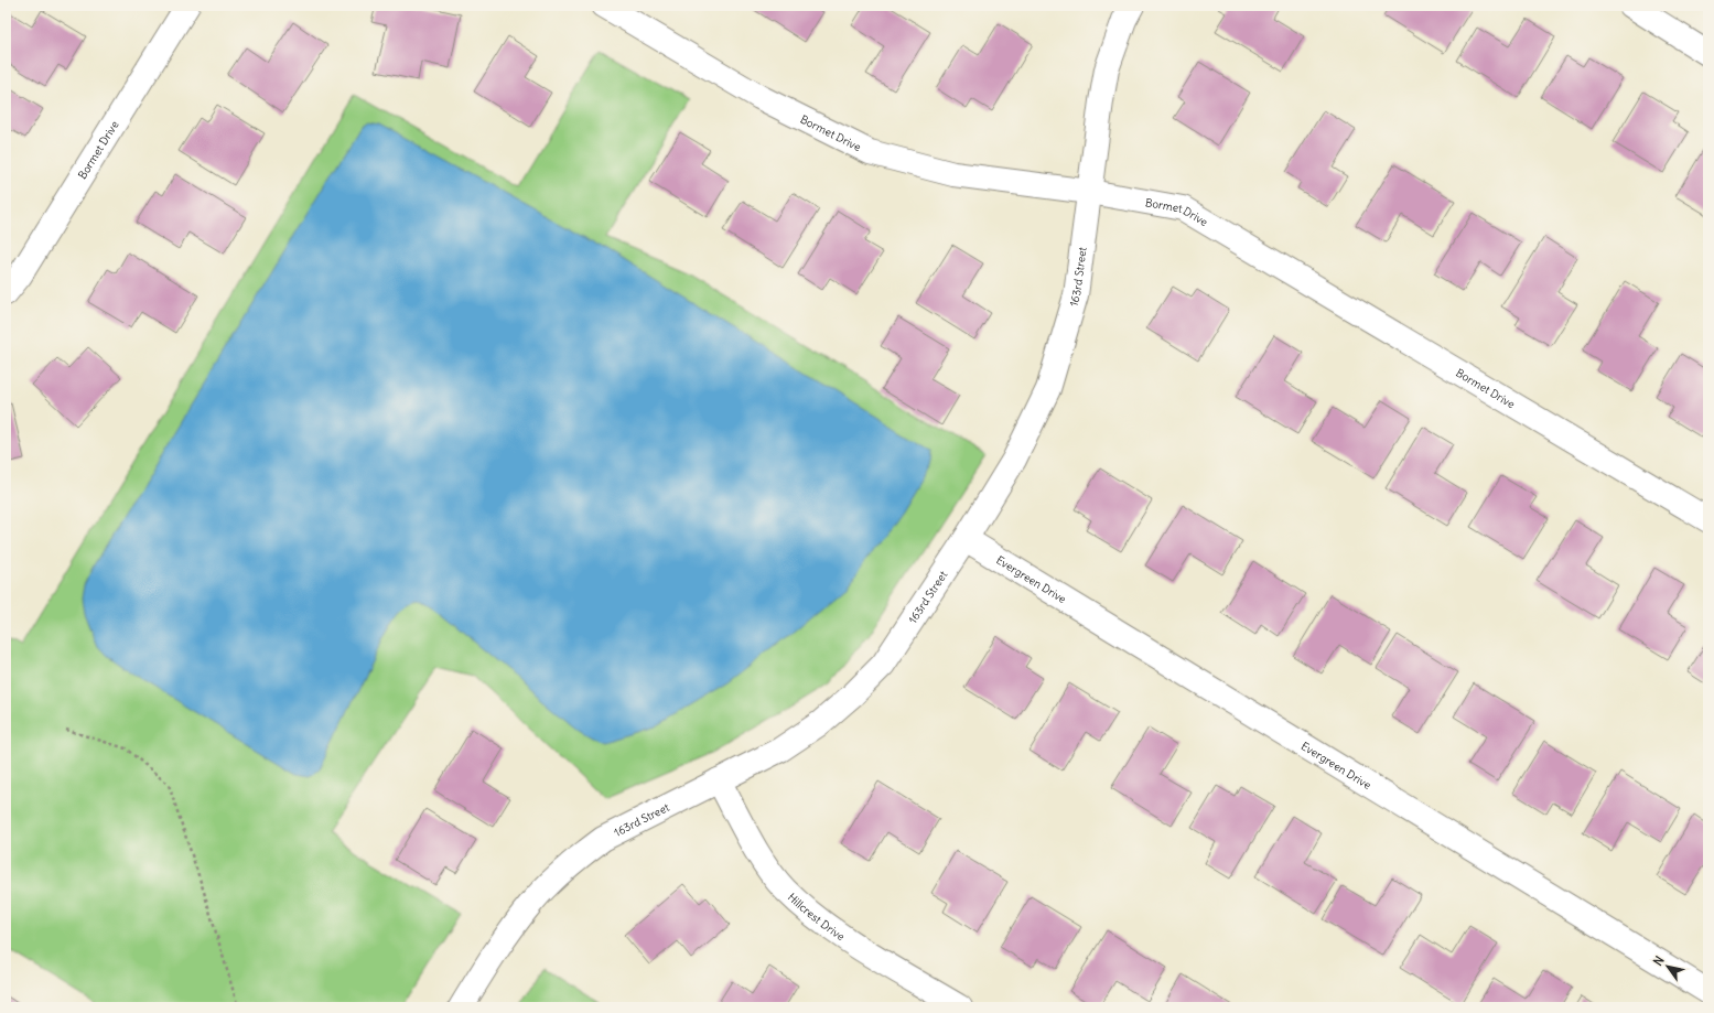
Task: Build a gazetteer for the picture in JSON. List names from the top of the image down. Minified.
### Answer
{"streets":{"street":["Bormet Drive","163rd Street","Evergreen Drive","Hillcrest Drive"]},"crossings":[["Bormet Drive","163rd Street"],["163rd Street","Evergreen Drive"],["163rd Street","Hillcrest Drive"]],"north":"top left"}
